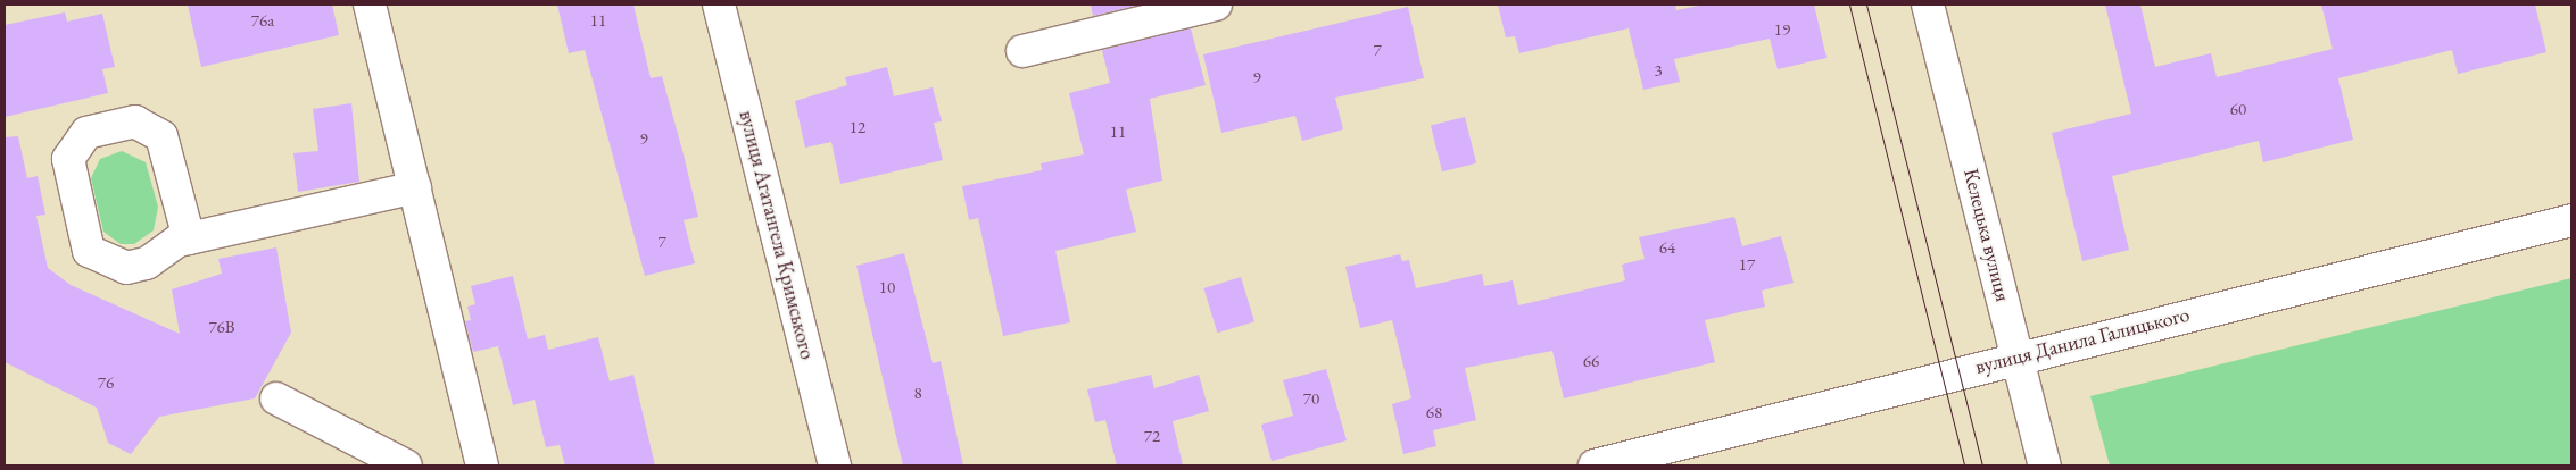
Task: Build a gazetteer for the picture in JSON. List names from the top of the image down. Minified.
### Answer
{"streets":{"main road":["вулиця Агатангела Кримського","Келецька вулиця","вулиця Данила Галицького"]},"crossings":[["Келецька вулиця","вулиця Данила Галицького"]],"house_numbers":["76а","11","19","7","3","9","60","12","11","9","7","64","17","10","76В","66","76","8","70","68","72"]}
